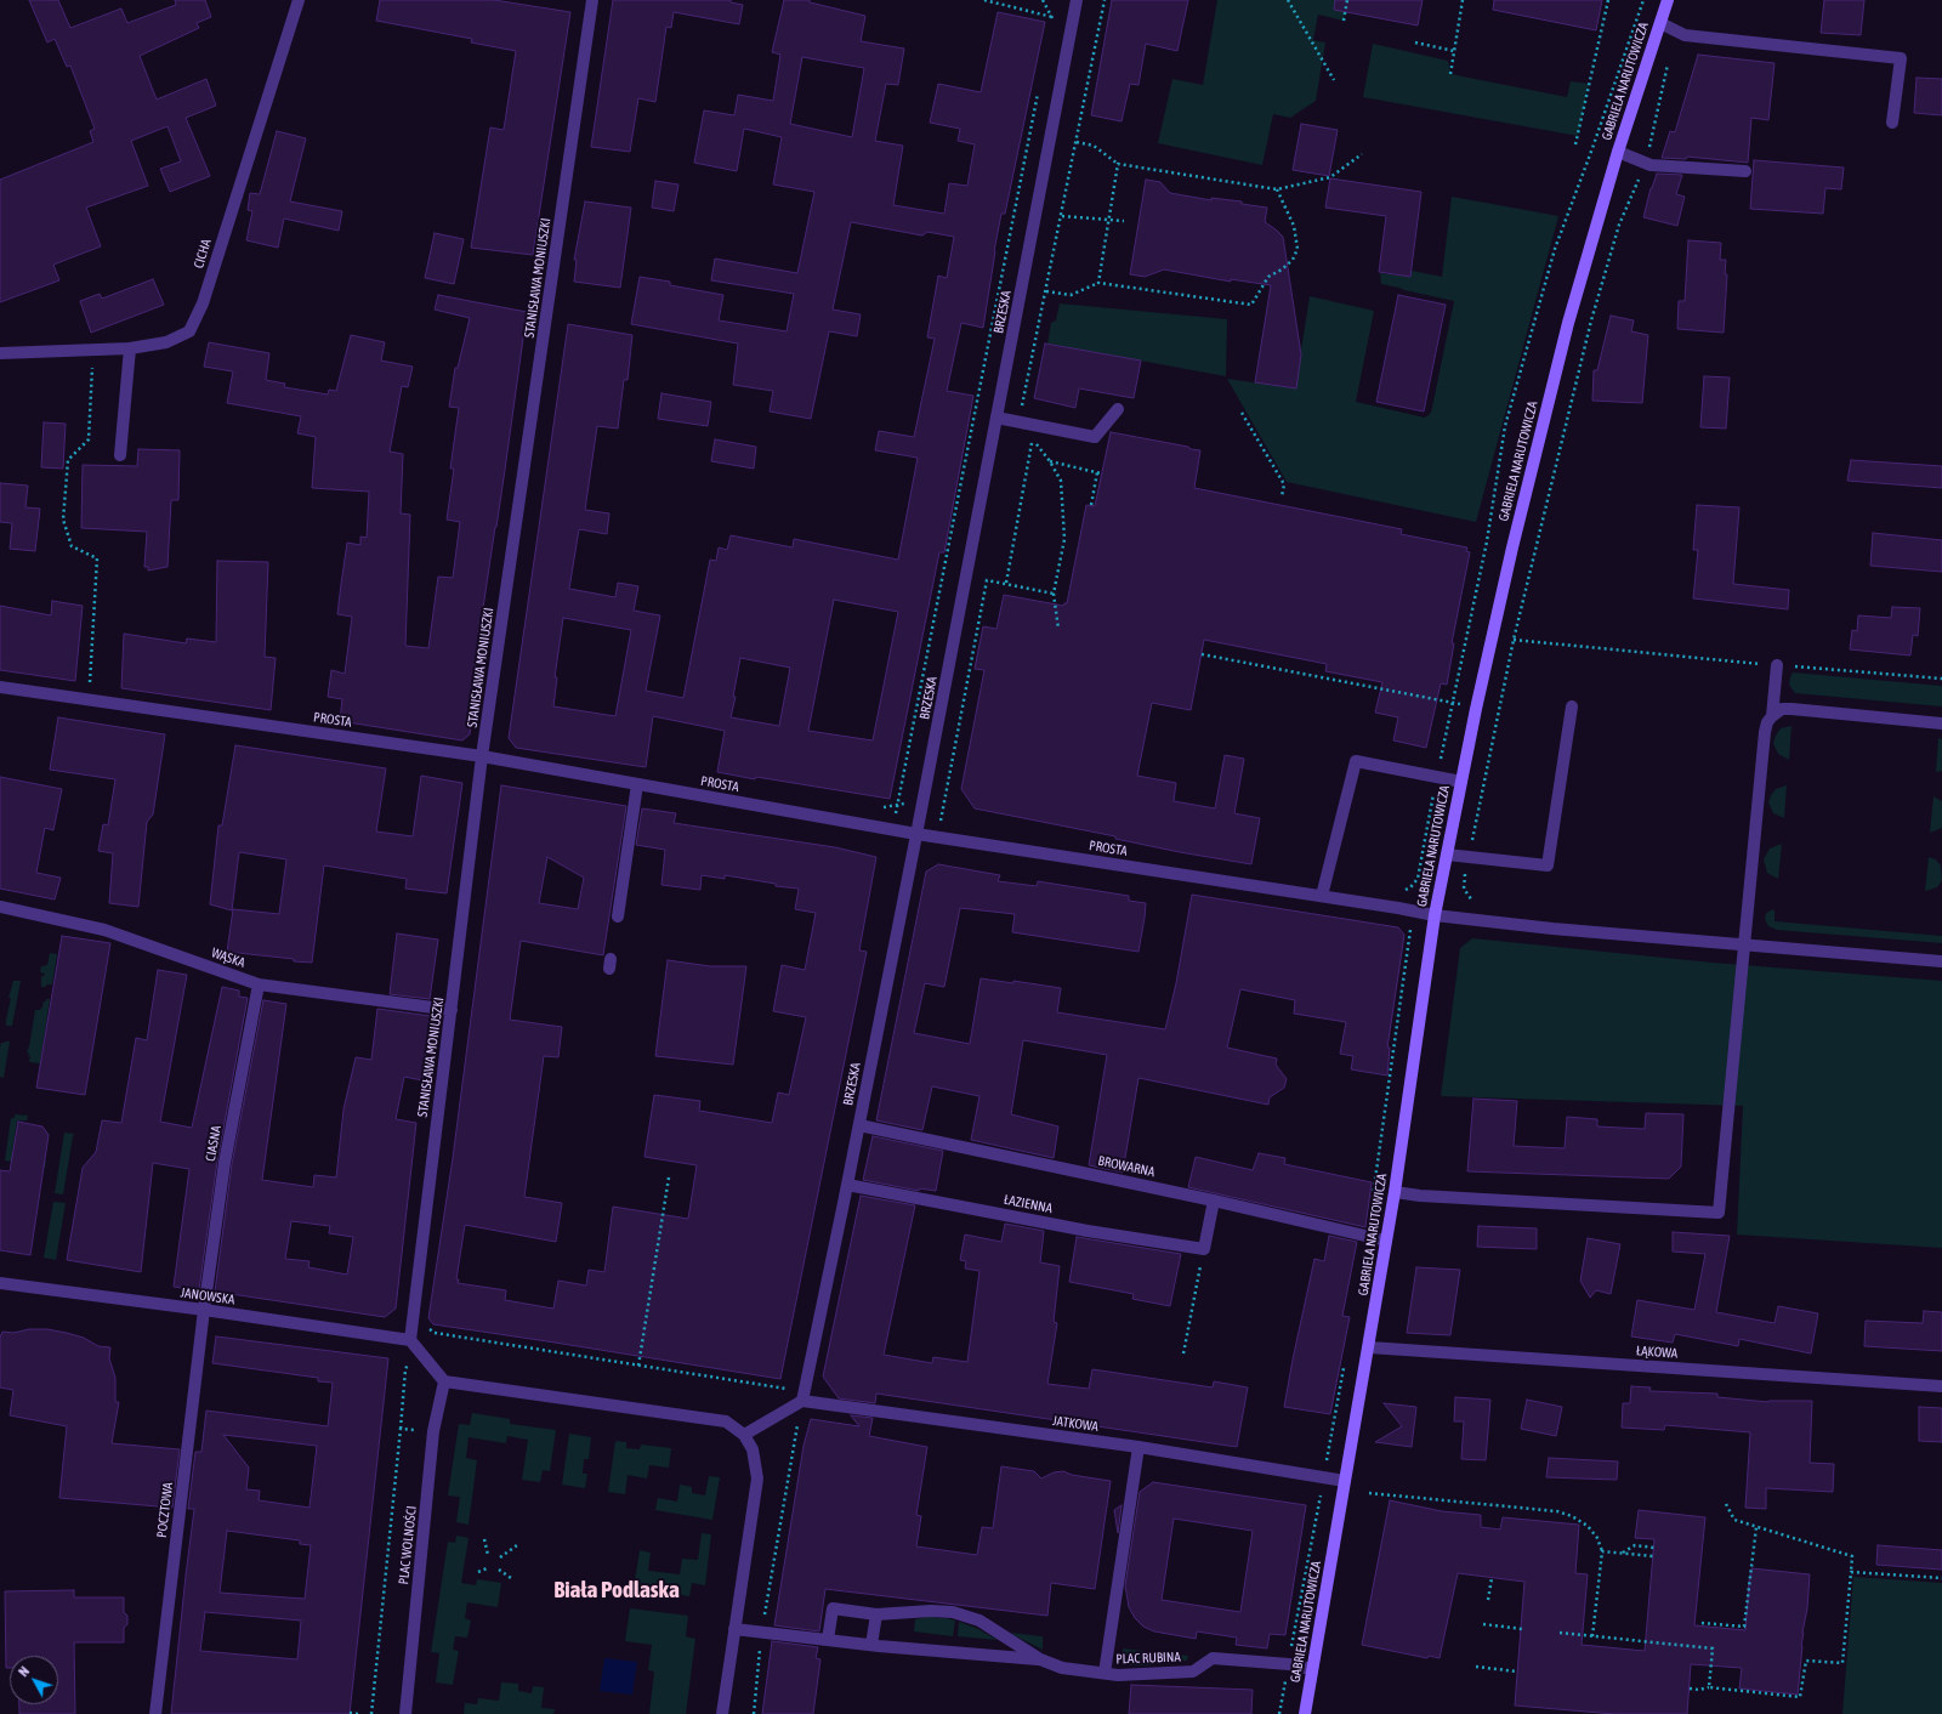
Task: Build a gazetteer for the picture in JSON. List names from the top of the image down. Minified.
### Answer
{"streets":{"street":["GABRIELA NARUTOWICZA","CICHA","STANISŁAWA MONIUSZKI","BRZESKA","PROSTA","WĄSKA","CIASNA","BROWARNA","ŁAZIENNA","JANOWSKA","ŁĄKOWA","JATKOWA","POCZTOWA","PLAC WOLNOŚCI","PLAC RUBINA"]},"crossings":[["GABRIELA NARUTOWICZA","PROSTA"],["GABRIELA NARUTOWICZA","BROWARNA"],["GABRIELA NARUTOWICZA","ŁĄKOWA"],["GABRIELA NARUTOWICZA","JATKOWA"],["GABRIELA NARUTOWICZA","PLAC RUBINA"],["STANISŁAWA MONIUSZKI","PROSTA"],["STANISŁAWA MONIUSZKI","WĄSKA"],["STANISŁAWA MONIUSZKI","JANOWSKA"],["BRZESKA","PROSTA"],["BRZESKA","BROWARNA"],["BRZESKA","ŁAZIENNA"],["BRZESKA","JATKOWA"],["WĄSKA","CIASNA"],["CIASNA","JANOWSKA"],["CIASNA","POCZTOWA"],["JANOWSKA","POCZTOWA"]],"districts":["Biała Podlaska"],"north":"top left"}
